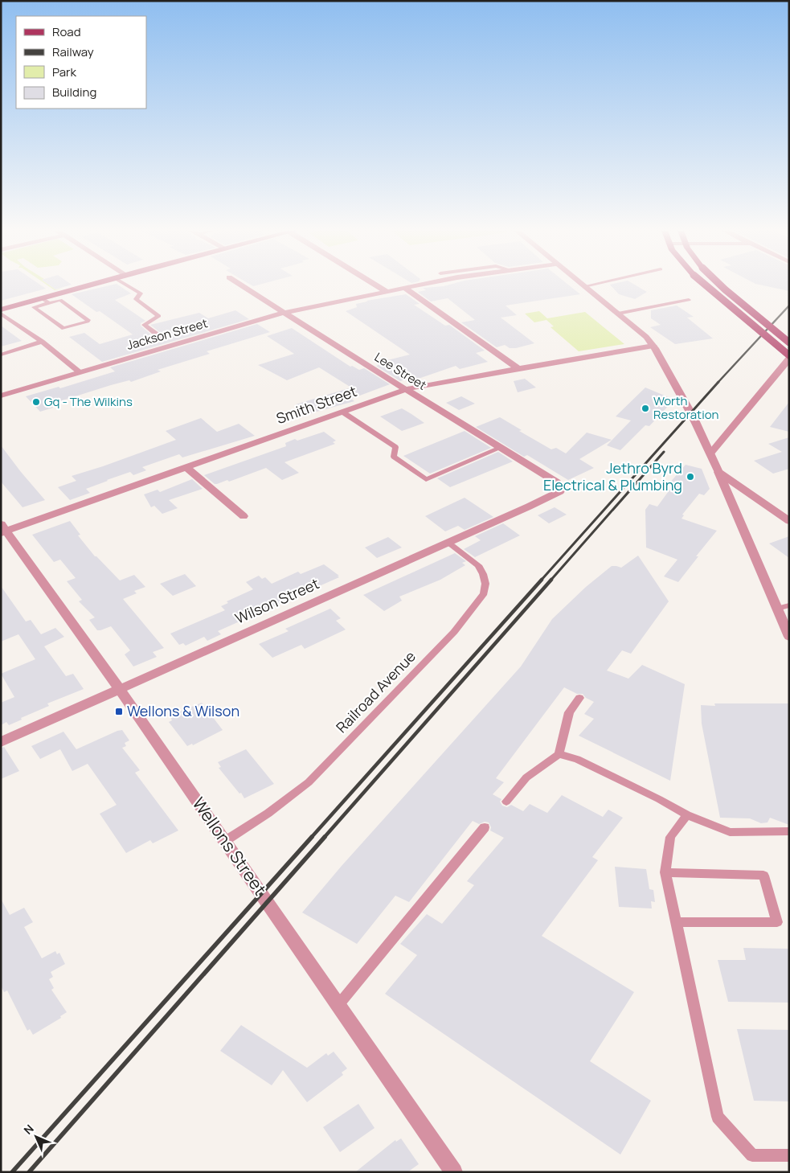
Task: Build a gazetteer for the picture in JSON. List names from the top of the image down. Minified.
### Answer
{"streets":{"street":["Jackson Street","Lee Street","Smith Street","Wilson Street","Wellons Street"],"lane":["Railroad Avenue"]},"crossings":[["Jackson Street","Lee Street"],["Lee Street","Smith Street"],["Lee Street","Wilson Street"],["Smith Street","Wellons Street"],["Wilson Street","Railroad Avenue"],["Wilson Street","Wellons Street"],["Railroad Avenue","Wellons Street"]],"places":{"other":["Gq - The Wilkins","Worth Restoration","Jethro Byrd Electrical & Plumbing"],"transit":["Wellons & Wilson"]},"legend":["Road","Railway","Park","Building"],"north":"top left"}
